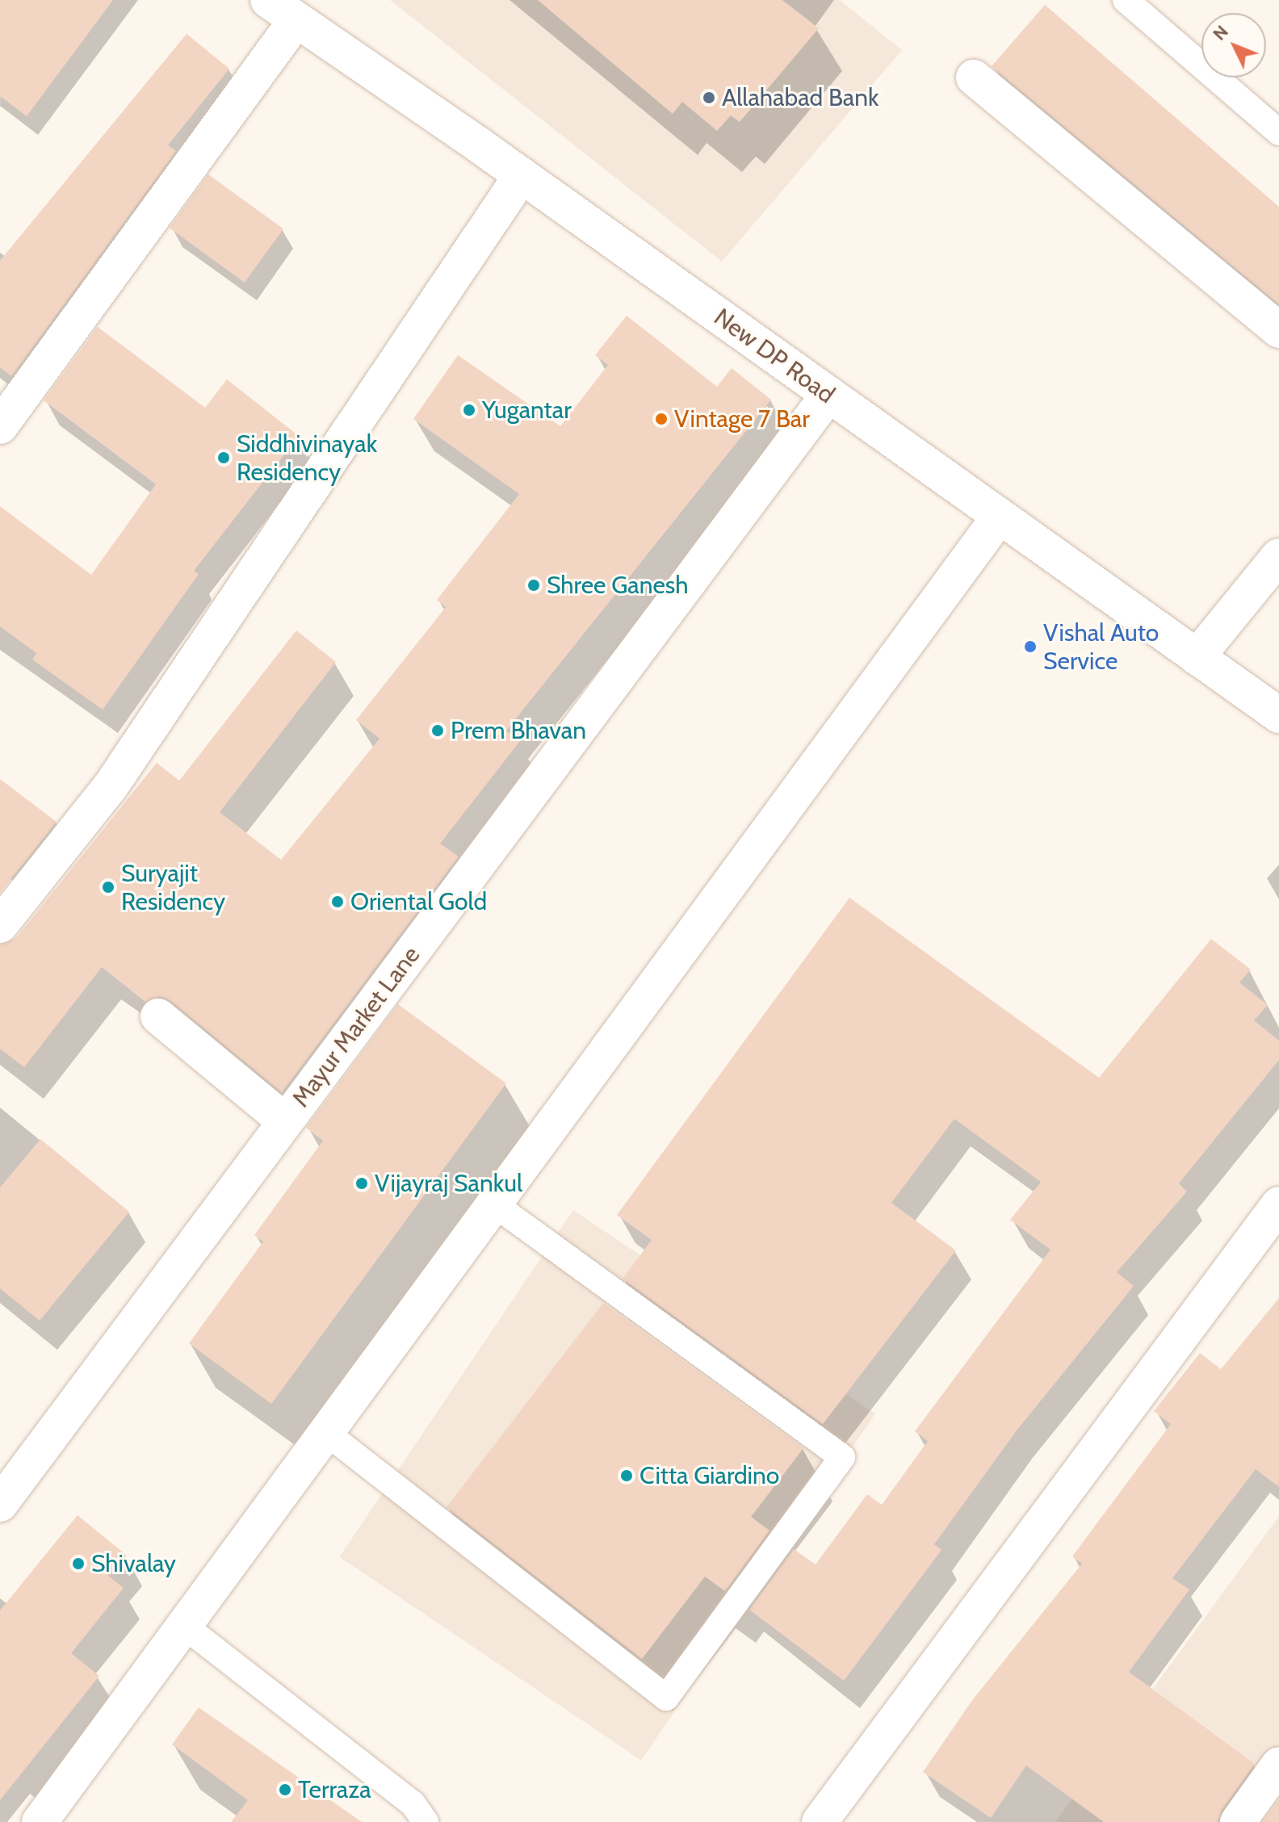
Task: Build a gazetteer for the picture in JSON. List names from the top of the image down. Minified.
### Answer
{"streets":{"street":["New DP Road","Mayur Market Lane"]},"crossings":[["New DP Road","Mayur Market Lane"]],"places":["Allahabad Bank","Yugantar","Vintage 7 Bar","Siddhivinayak Residency","Shree Ganesh","Vishal Auto Service","Prem Bhavan","Suryajit Residency","Oriental Gold","Vijayraj Sankul","Citta Giardino","Shivalay","Terraza"],"north":"top left"}
